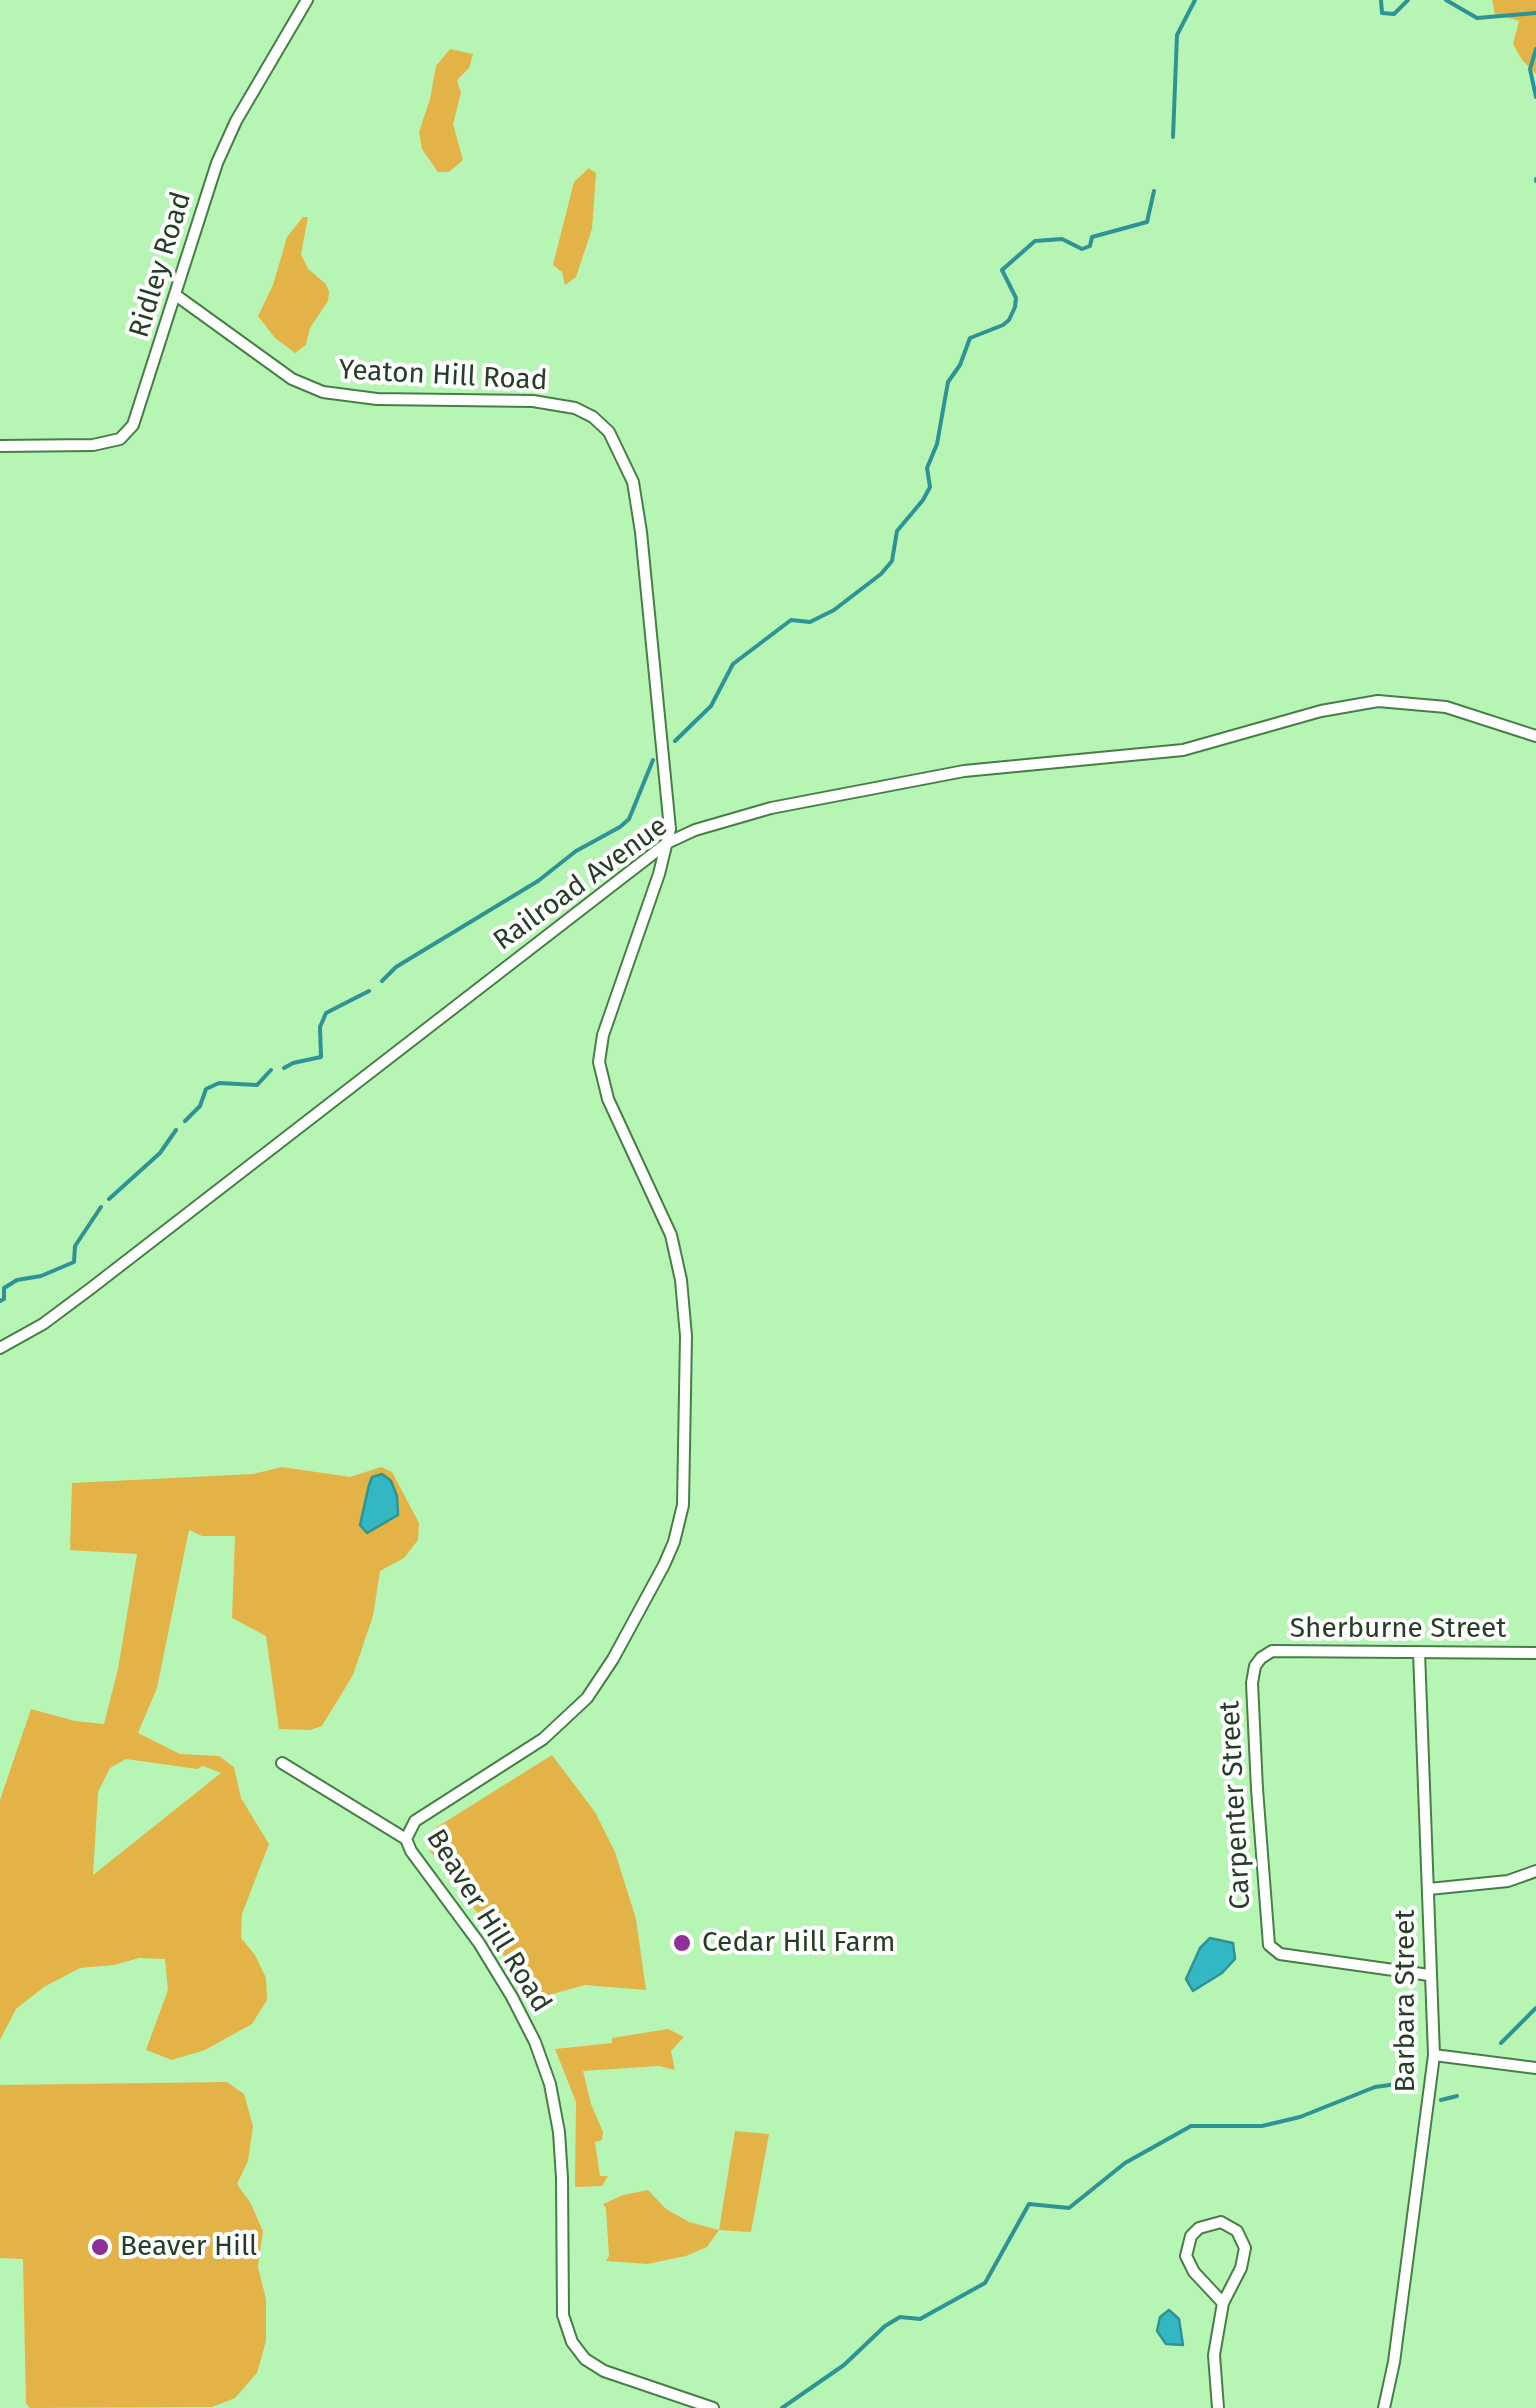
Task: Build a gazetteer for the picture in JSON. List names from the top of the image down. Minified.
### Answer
{"streets":{"street":["Ridley Road","Yeaton Hill Road","Railroad Avenue","Sherburne Street","Carpenter Street","Beaver Hill Road","Barbara Street"]},"crossings":[["Ridley Road","Yeaton Hill Road"],["Yeaton Hill Road","Railroad Avenue"],["Yeaton Hill Road","Beaver Hill Road"],["Railroad Avenue","Beaver Hill Road"],["Sherburne Street","Carpenter Street"],["Sherburne Street","Barbara Street"],["Carpenter Street","Barbara Street"]],"places":["Cedar Hill Farm","Beaver Hill"]}
